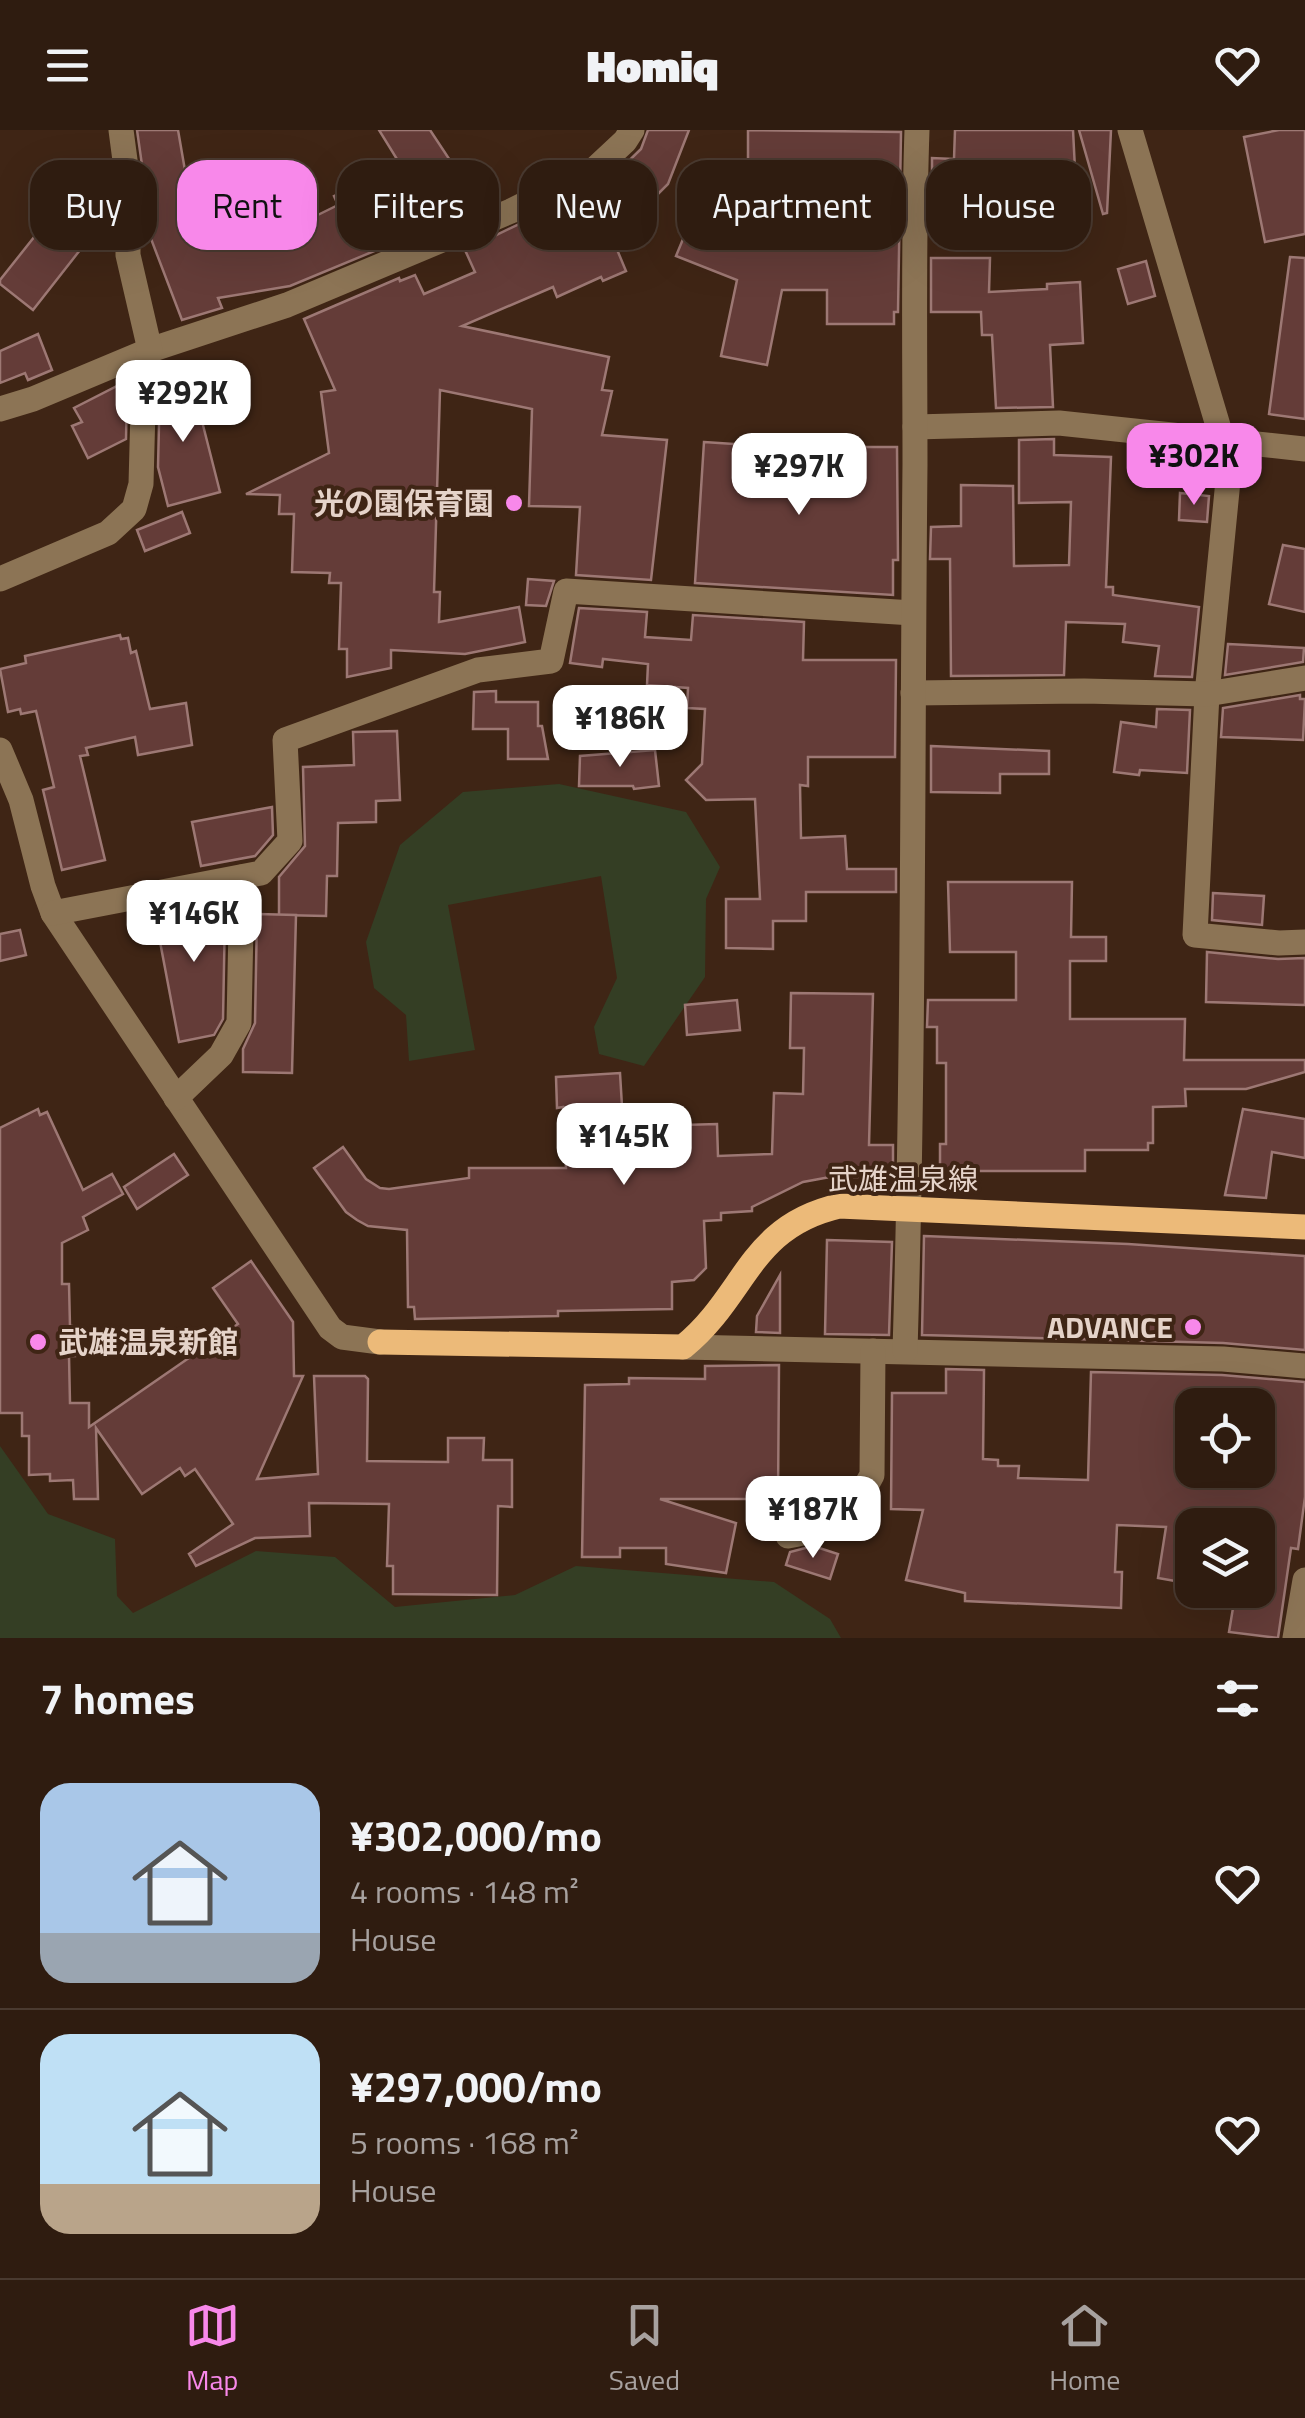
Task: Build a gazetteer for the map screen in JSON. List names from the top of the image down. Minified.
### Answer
{"streets":{"main road":["武雄温泉線"]},"places":["光の園保育園","ADVANCE","武雄温泉新館"],"page":{"header":"Homiq","chip":["Buy","Rent","Filters","New","Apartment","House"],"price":["¥292K","¥302K","¥297K","¥186K","¥146K","¥145K","¥187K"],"heading":"7 homes","list":[{"name":"¥302,000/mo","note":"4 rooms · 148 m² · House"},{"name":"¥297,000/mo","note":"5 rooms · 168 m² · House"}],"tabs":["Map","Saved","Home"]}}
